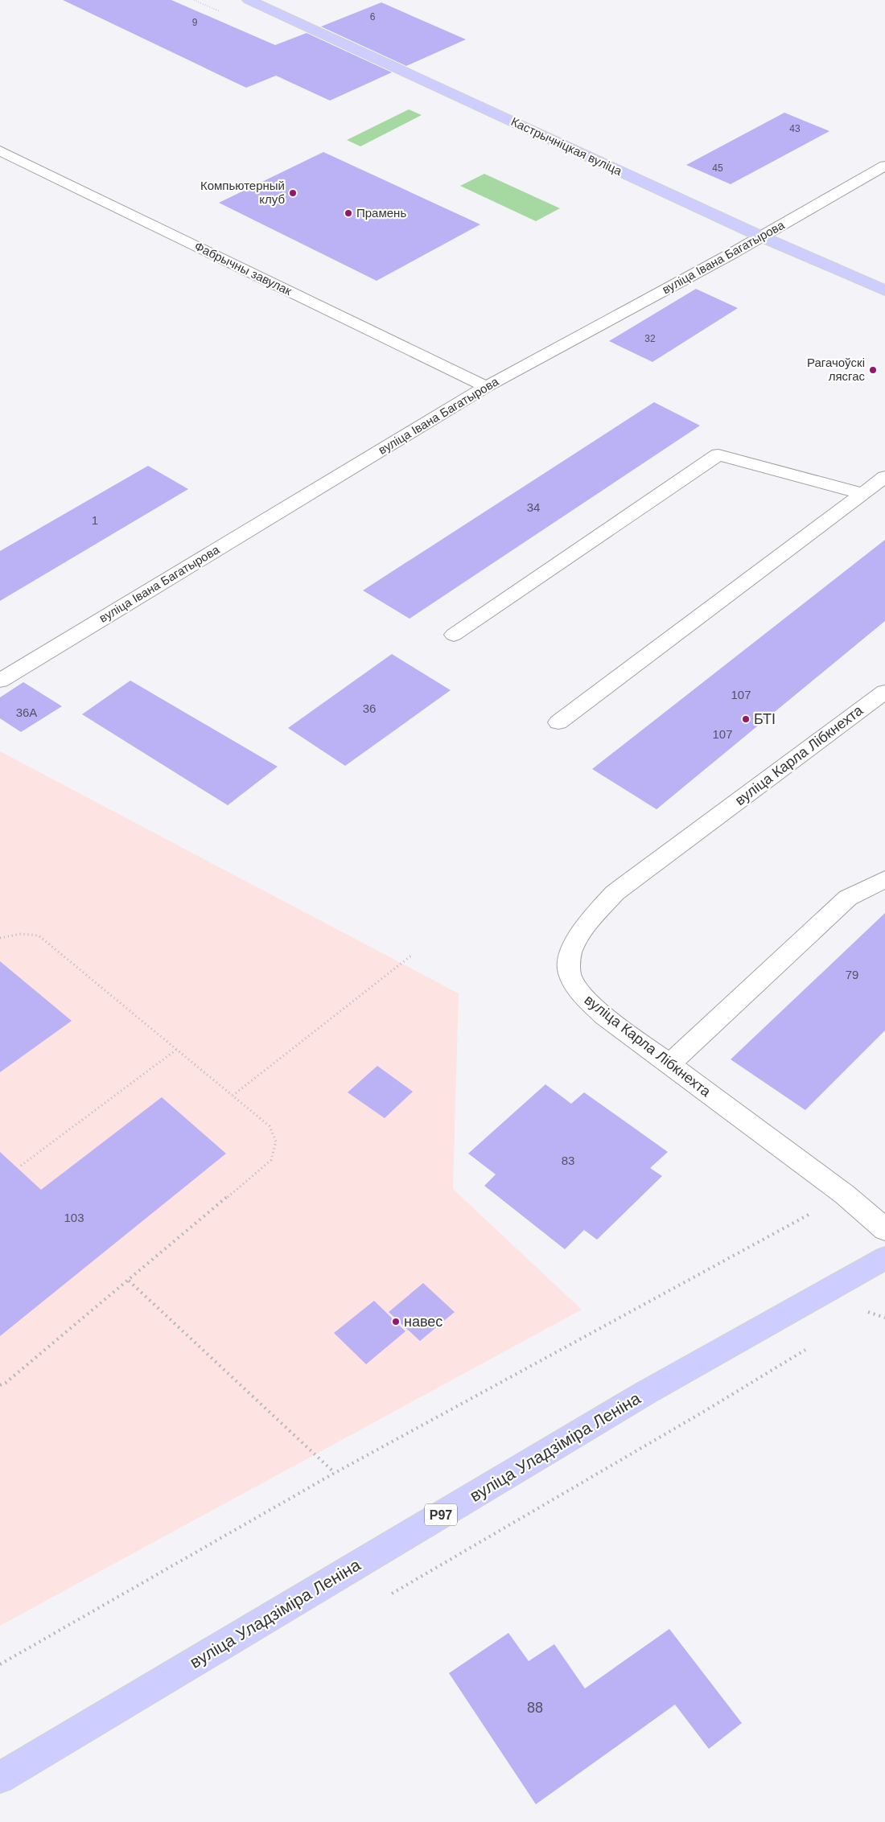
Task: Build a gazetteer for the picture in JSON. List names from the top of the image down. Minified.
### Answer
{"streets":{"main road":["Кастрычніцкая вуліца","вуліца Уладзіміра Леніна","Р97"],"street":["вуліца Івана Багатырова","Фабрычны завулак","вуліца Карла Лібкнехта"]},"crossings":[["Кастрычніцкая вуліца","вуліца Івана Багатырова"],["вуліца Івана Багатырова","Фабрычны завулак"]],"places":["Компьютерный клуб","Прамень","Рагачоўскі лясгас","БТІ","навес"],"house_numbers":["6","9","43","45","32","34","1","107","36","36А","107","79","83","103","88"]}
